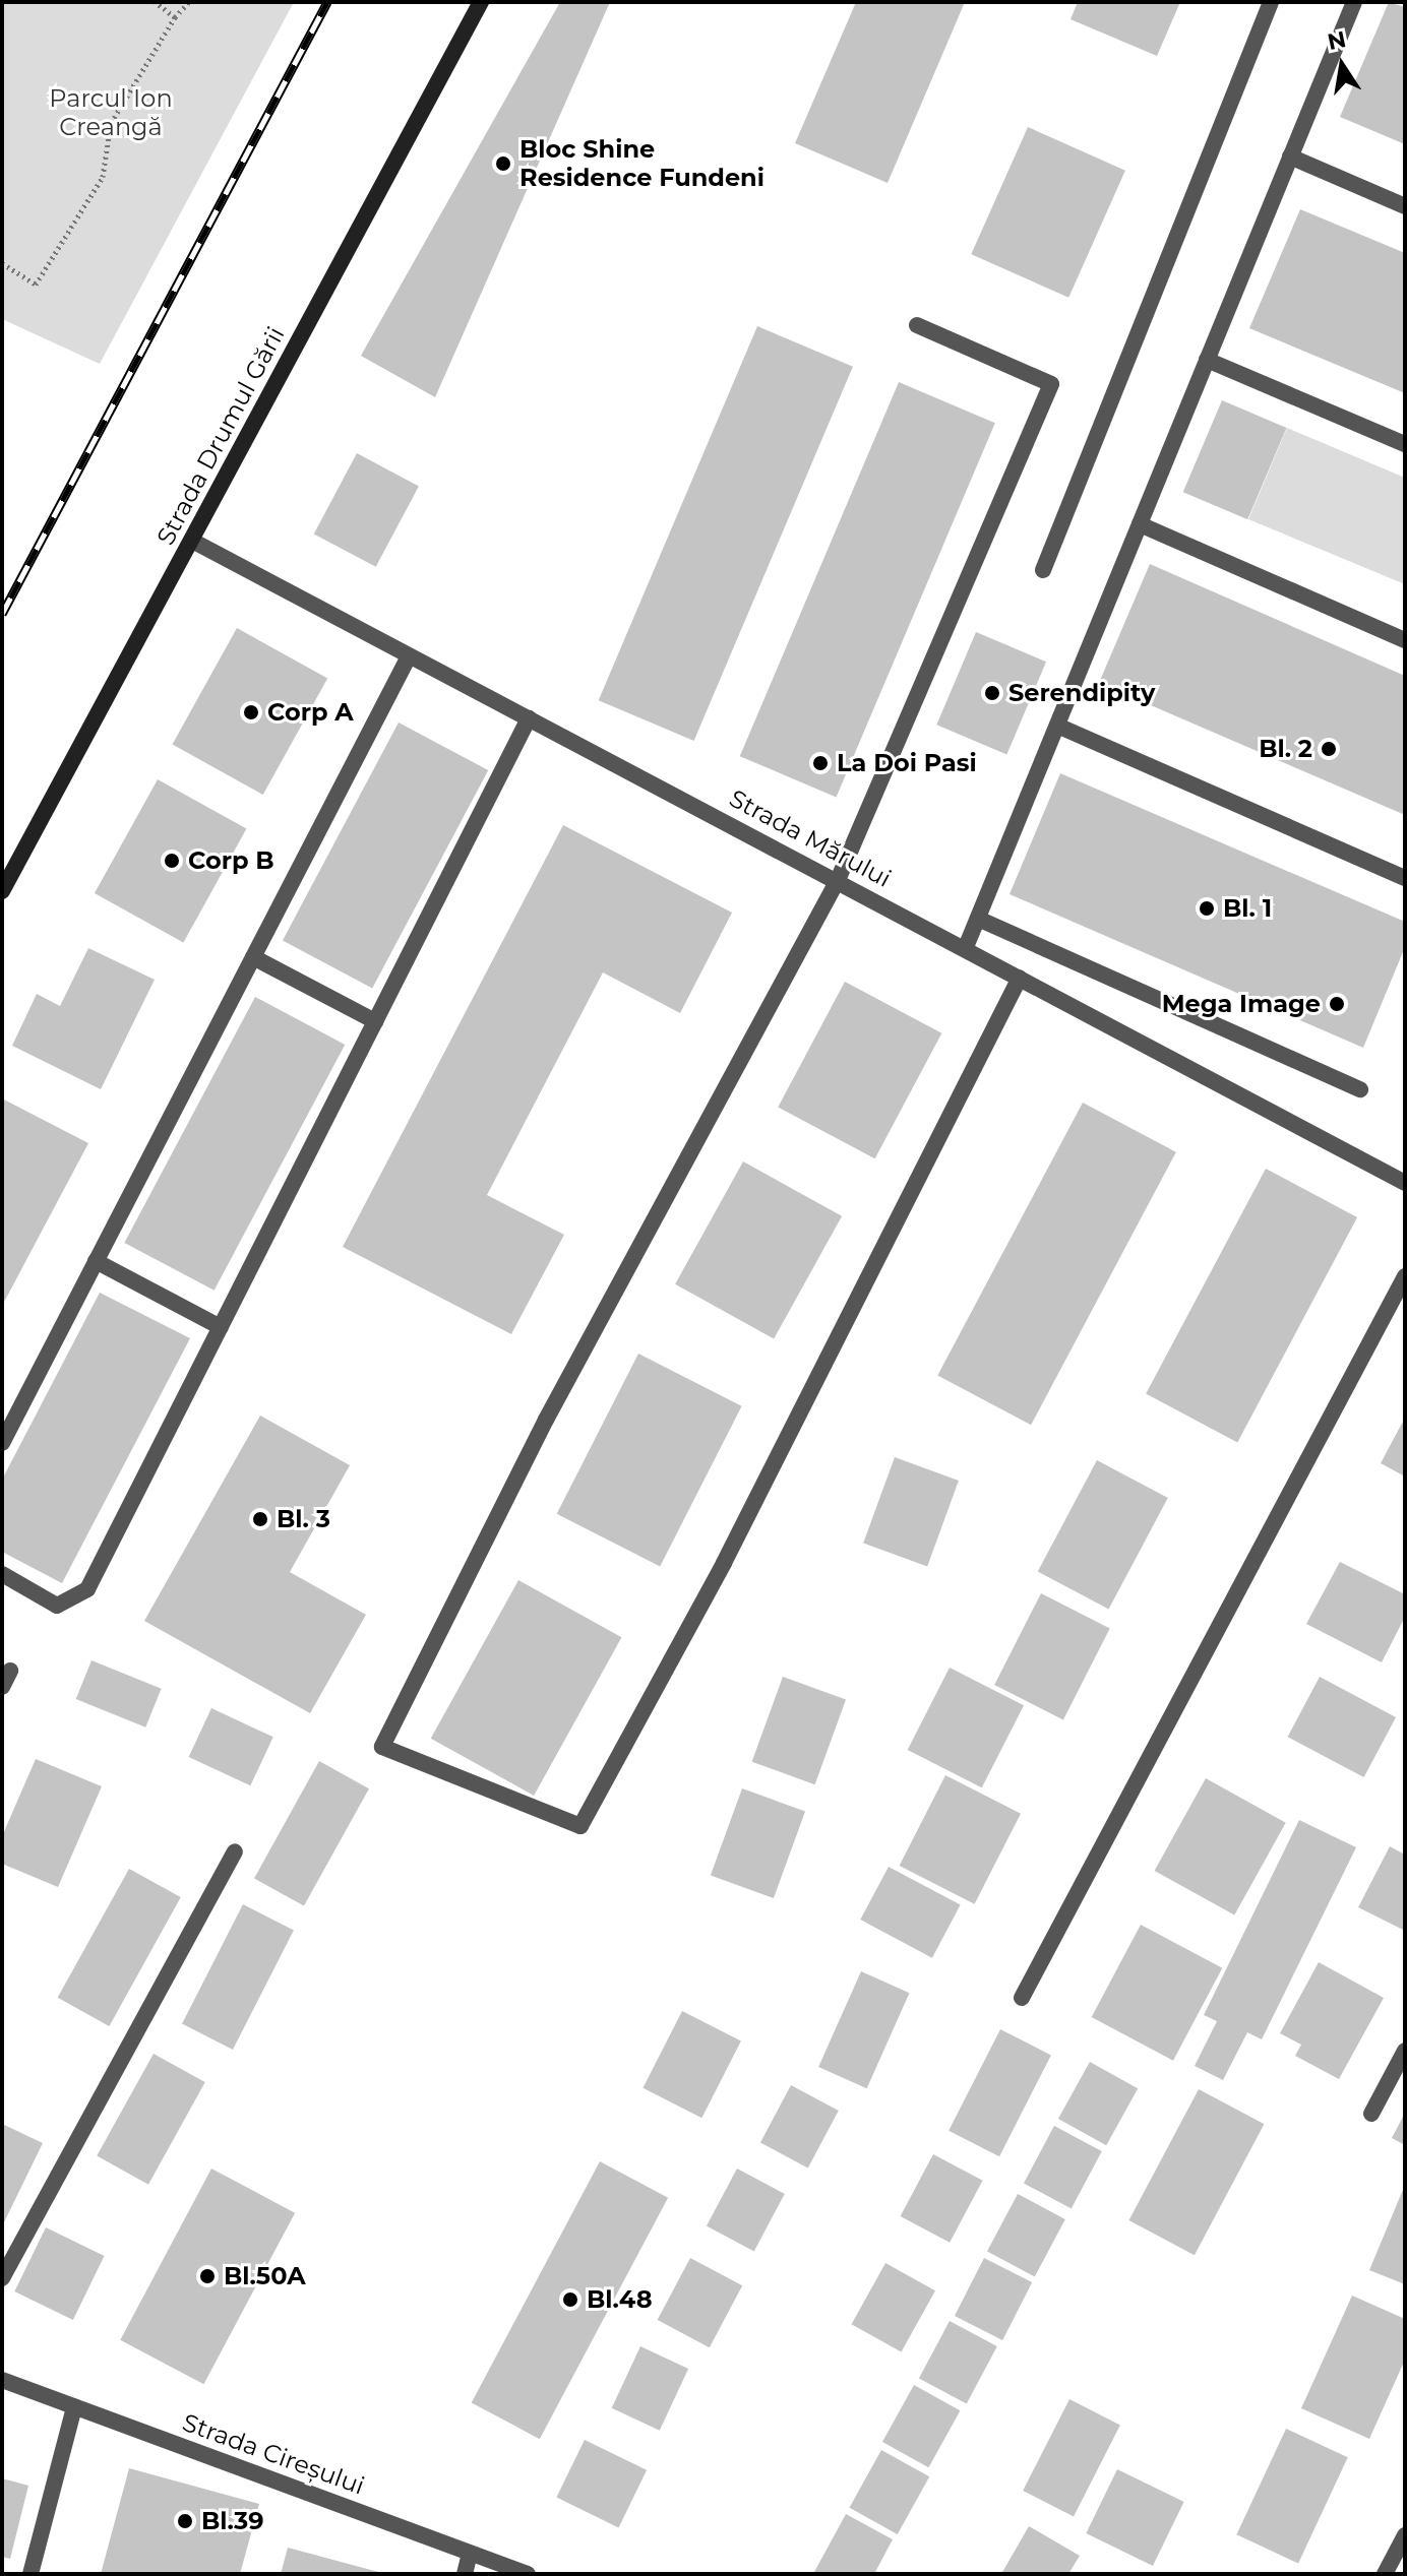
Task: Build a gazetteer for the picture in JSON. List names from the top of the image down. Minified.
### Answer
{"streets":{"street":["Strada Drumul Gării","Strada Mărului","Strada Cireșului"]},"crossings":[["Strada Drumul Gării","Strada Mărului"]],"parks":["Parcul Ion Creangă"],"places":["Bloc Shine Residence Fundeni","Serendipity","Corp A","Bl. 2","La Doi Pasi","Corp B","Bl. 1","Mega Image","Bl. 3","Bl.50A","Bl.48","Bl.39"],"north":"top"}
